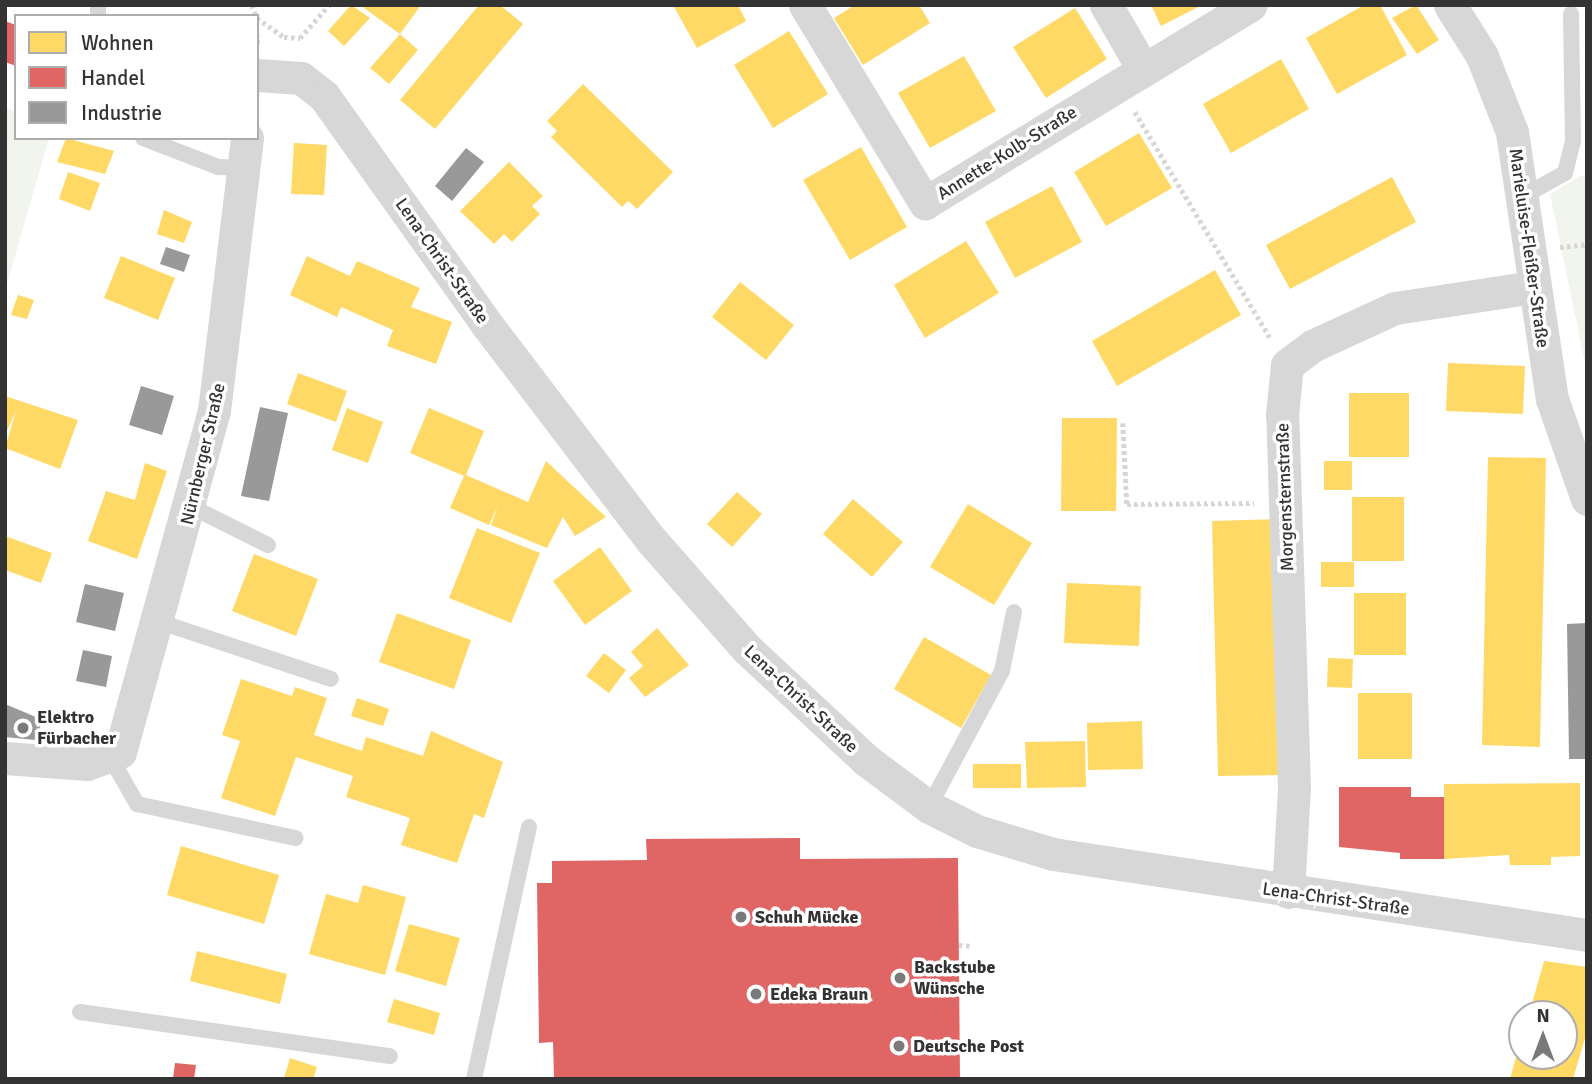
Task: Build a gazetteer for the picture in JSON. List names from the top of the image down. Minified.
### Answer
{"streets":{"street":["Annette-Kolb-Straße","Marieluise-Fleißer-Straße","Lena-Christ-Straße","Nürnberger Straße","Morgensternstraße"]},"crossings":[["Lena-Christ-Straße","Morgensternstraße"]],"places":["Elektro Fürbacher","Schuh Mücke","Backstube Wünsche","Edeka Braun","Deutsche Post"],"legend":["Wohnen","Handel","Industrie"],"north":"top"}
